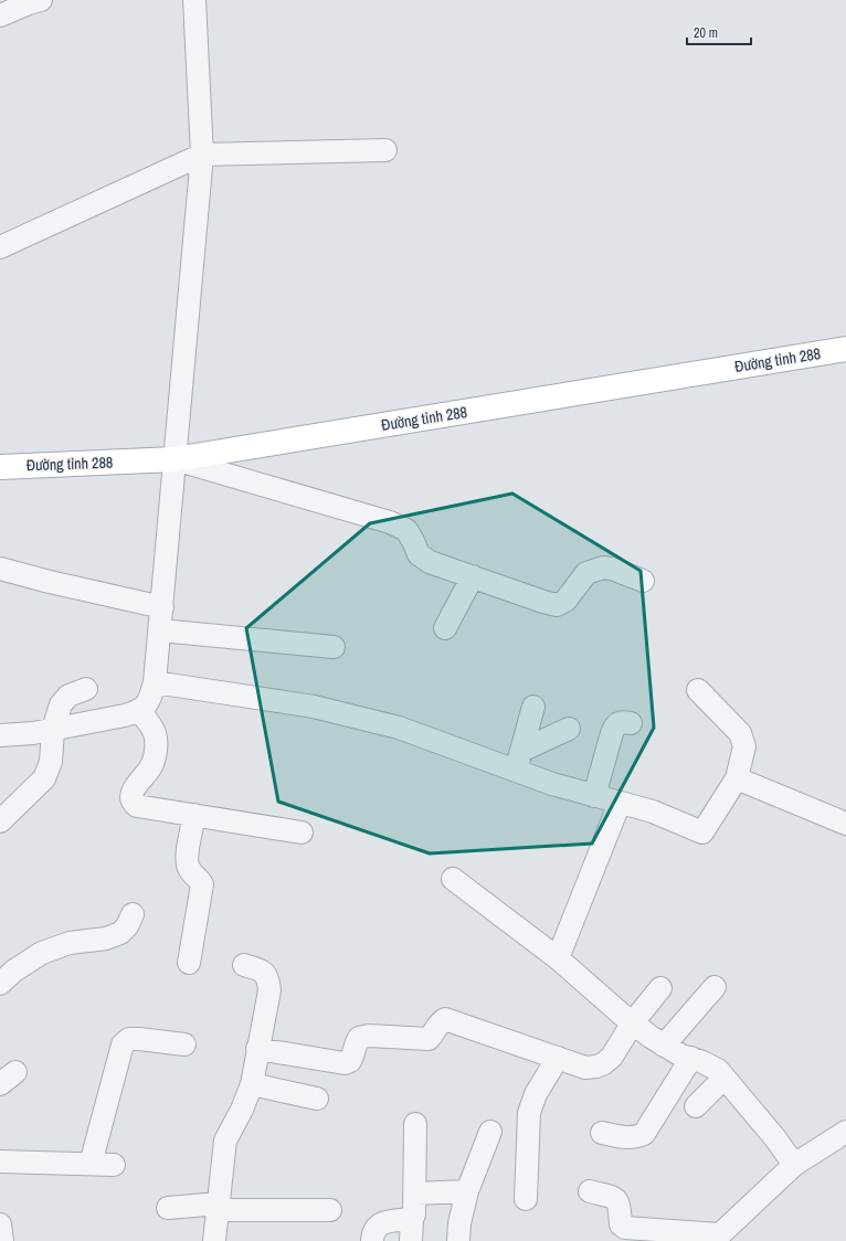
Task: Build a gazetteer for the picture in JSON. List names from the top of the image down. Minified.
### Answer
{"streets":{"main road":["Đường tỉnh 288"]},"scale_bar":"20 m"}
